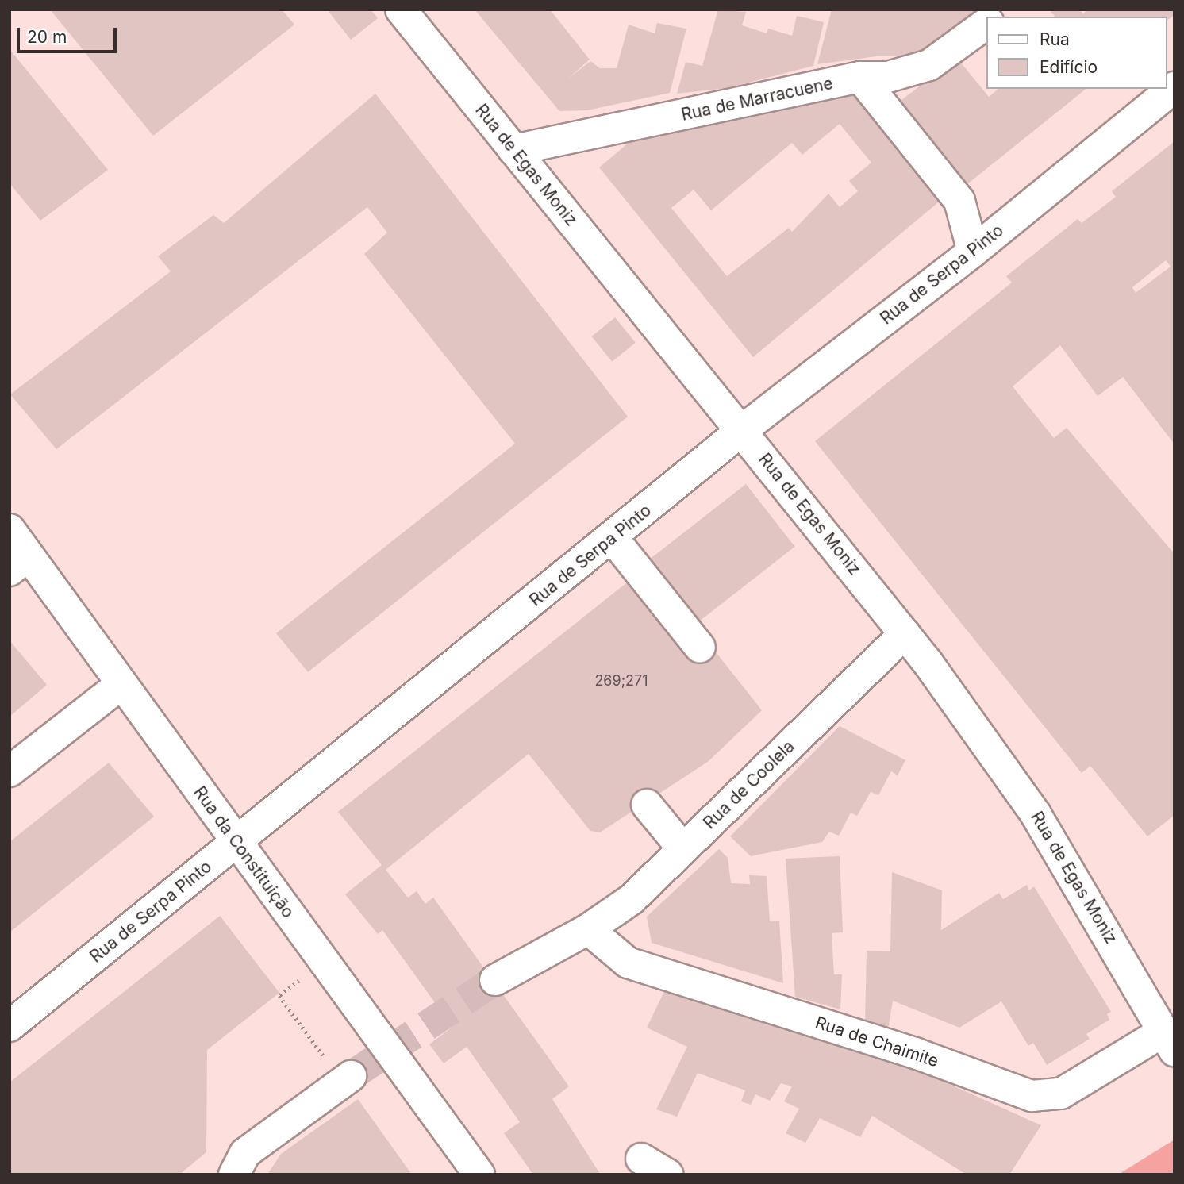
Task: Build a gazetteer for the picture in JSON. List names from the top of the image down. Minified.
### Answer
{"streets":{"street":["Rua de Marracuene","Rua de Egas Moniz","Rua de Serpa Pinto","Rua de Coolela","Rua da Constituição","Rua de Chaimite"]},"crossings":[["Rua de Marracuene","Rua de Egas Moniz"],["Rua de Egas Moniz","Rua de Serpa Pinto"],["Rua de Egas Moniz","Rua de Coolela"],["Rua de Egas Moniz","Rua de Chaimite"],["Rua de Serpa Pinto","Rua da Constituição"],["Rua de Coolela","Rua de Chaimite"]],"house_numbers":["269;271"],"legend":["Rua","Edifício"],"scale_bar":"20 m"}
